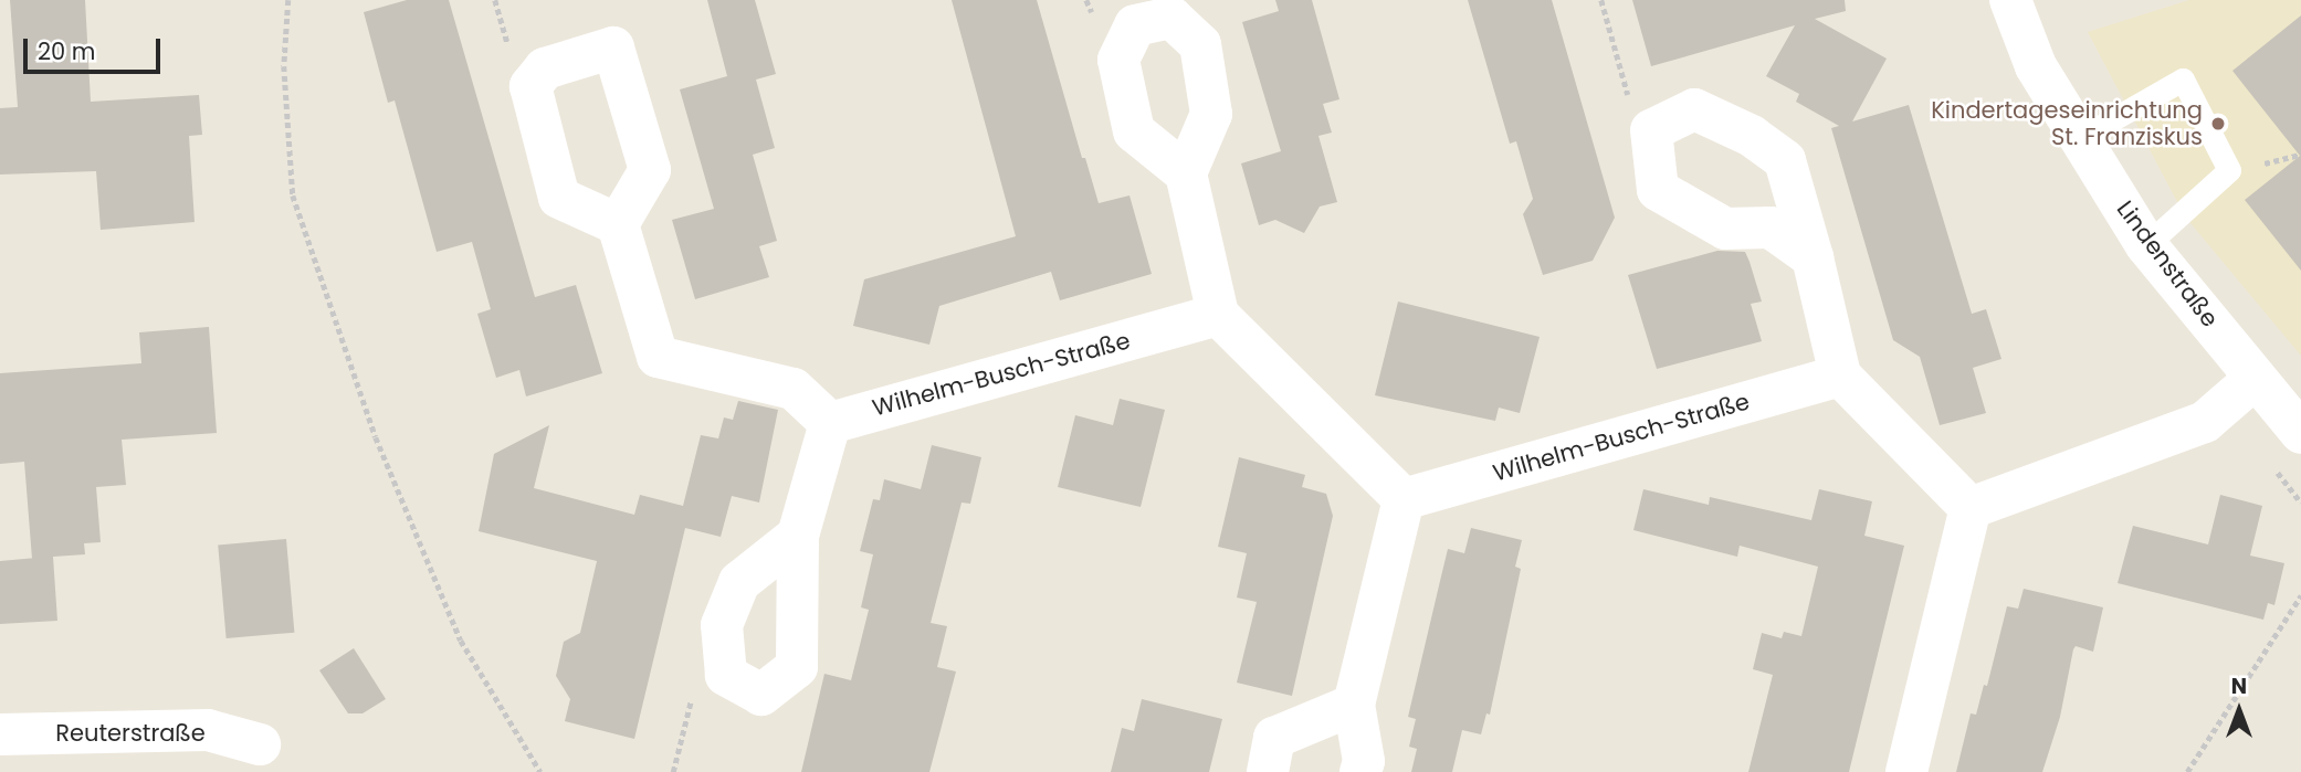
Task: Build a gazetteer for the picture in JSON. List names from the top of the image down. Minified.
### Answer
{"streets":{"street":["Lindenstraße","Wilhelm-Busch-Straße","Reuterstraße"]},"places":["Kindertageseinrichtung St. Franziskus"],"scale_bar":"20 m","north":"top"}
